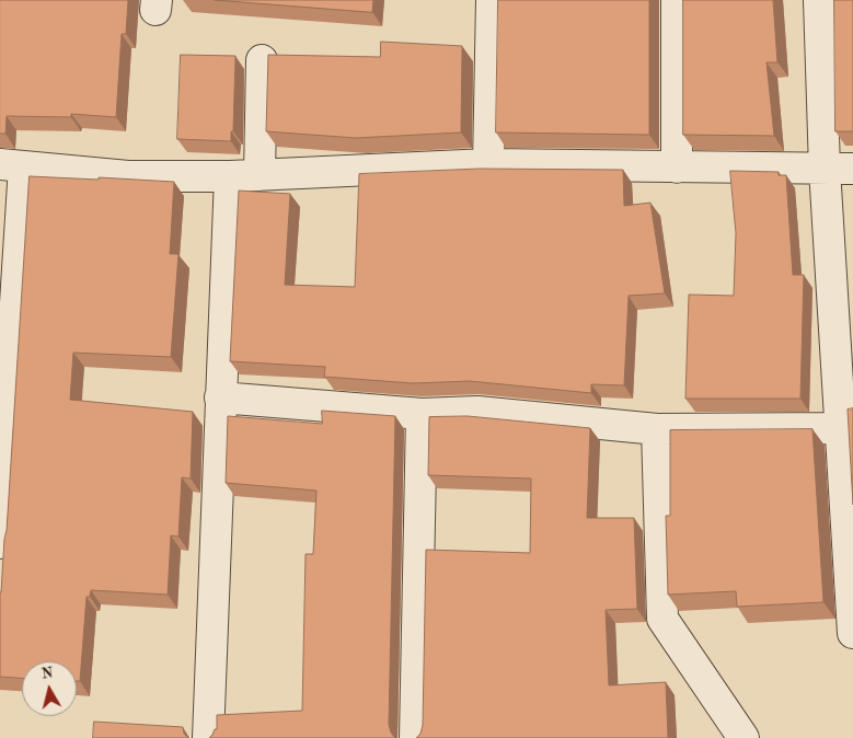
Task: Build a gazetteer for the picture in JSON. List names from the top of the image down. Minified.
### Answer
{"north":"top"}
